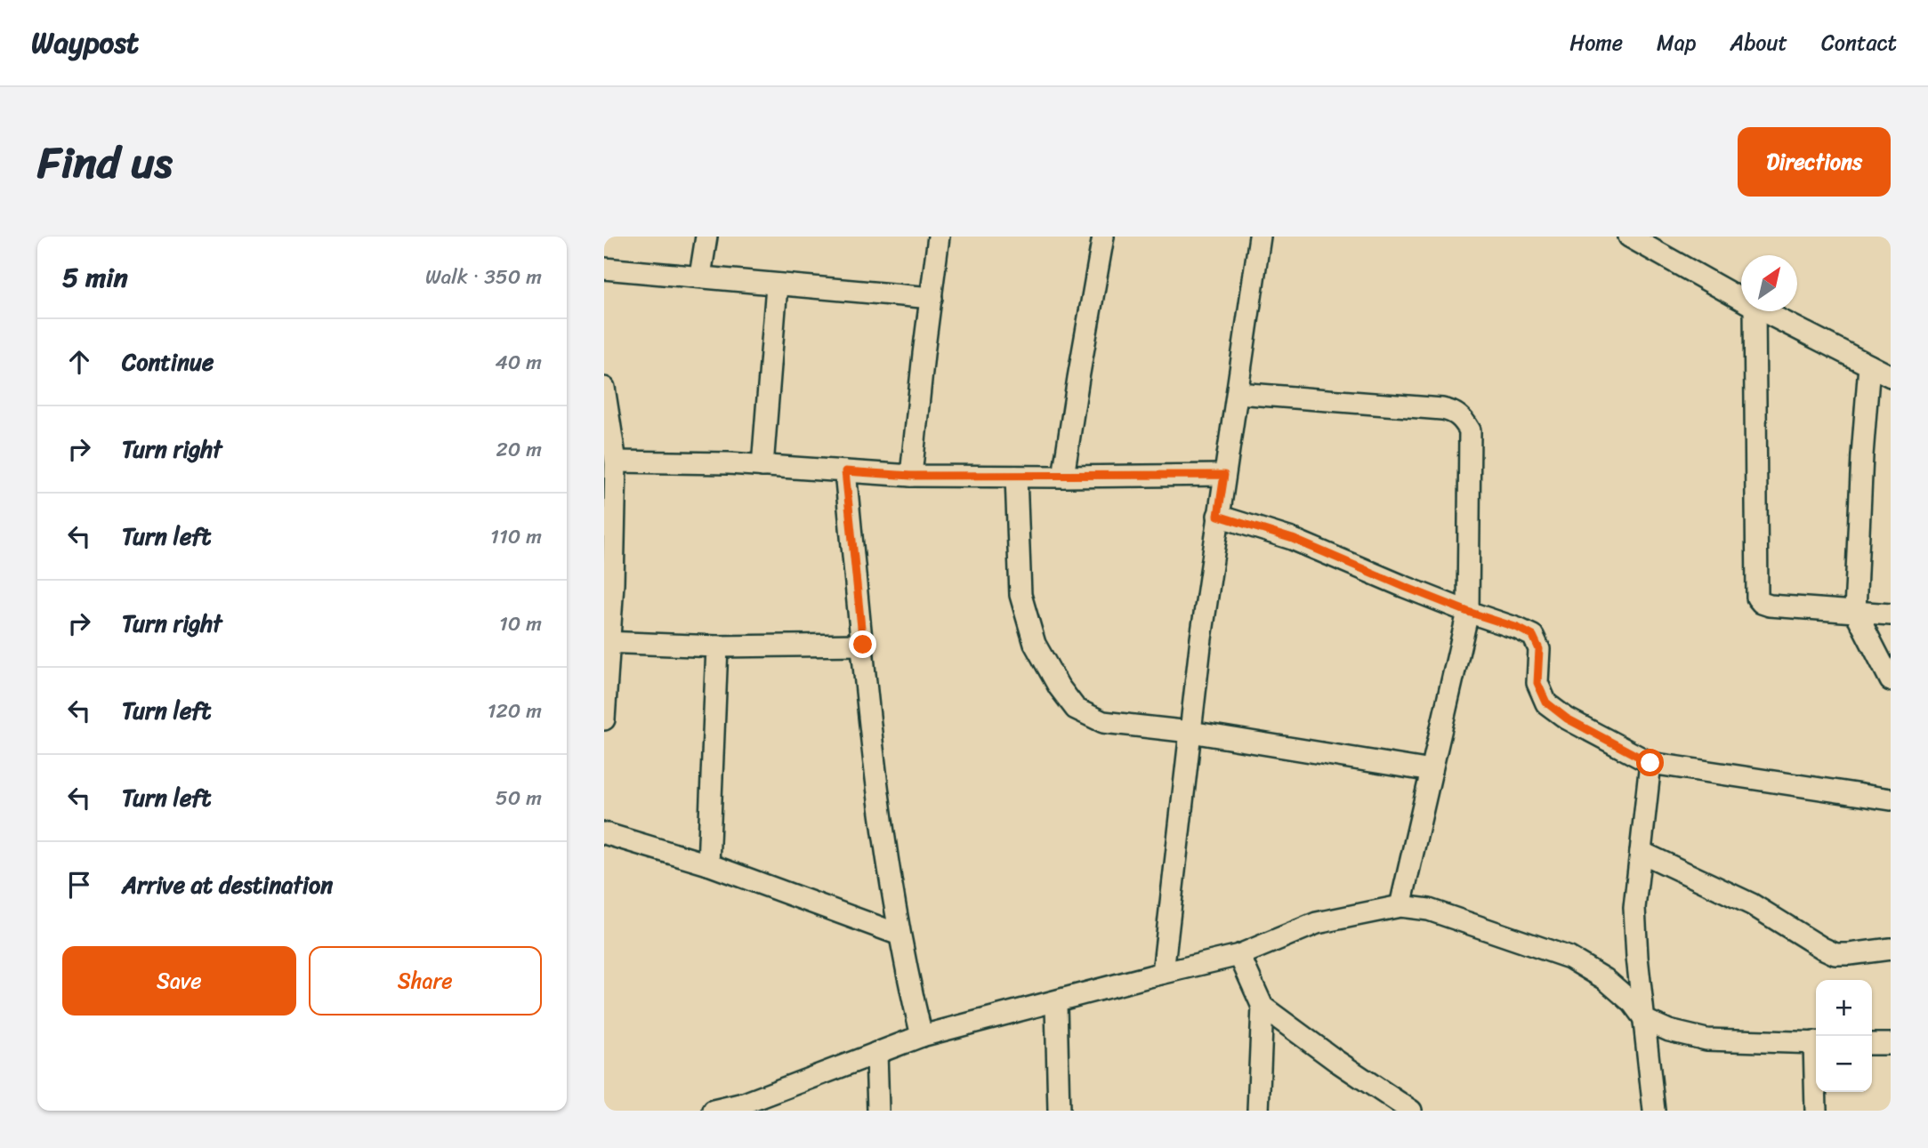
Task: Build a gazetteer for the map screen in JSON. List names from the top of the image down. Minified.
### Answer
{"north":"top right","page":{"header":"Waypost","nav":["Home","Map","About","Contact"],"title":"Find us","buttons":["Directions",["Save","Share"]],"heading":["5 min","Walk · 350 m"],"list":[["Continue","40 m"],["Turn right","20 m"],["Turn left","110 m"],["Turn right","10 m"],["Turn left","120 m"],["Turn left","50 m"],"Arrive at destination"],"map_buttons":["+","−"]}}
